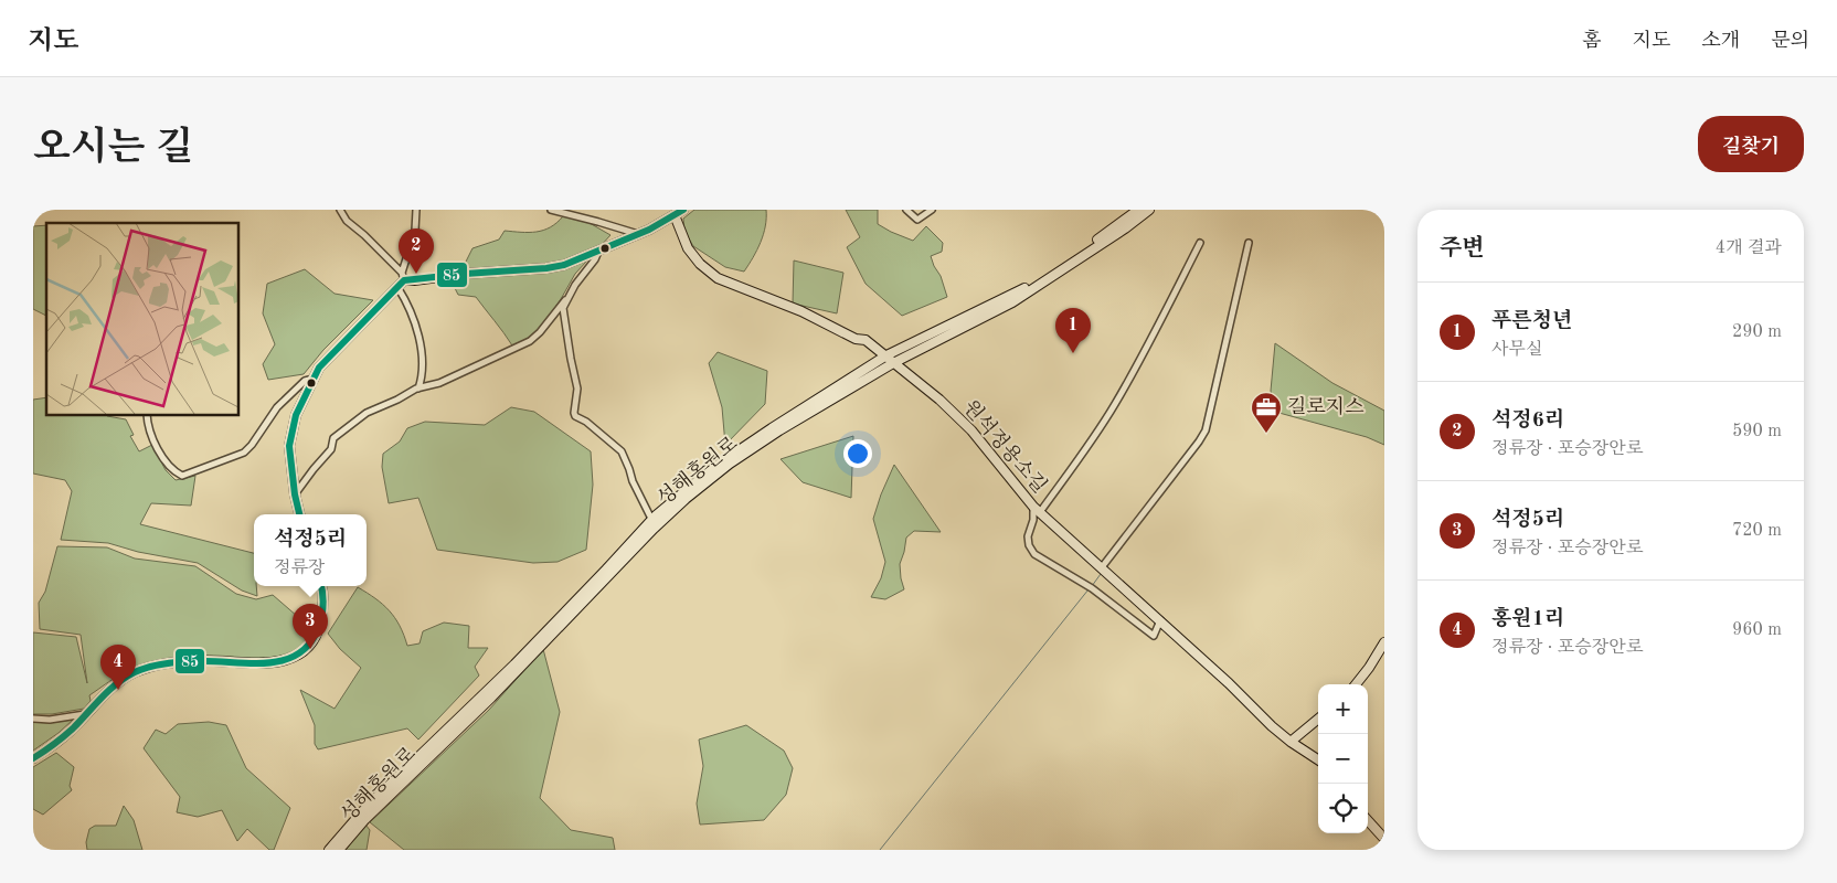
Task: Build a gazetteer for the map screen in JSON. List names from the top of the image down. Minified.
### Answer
{"streets":{"main road":["원석정용소길","성해홍원로"]},"crossings":[["원석정용소길","성해홍원로"]],"places":{"office":["길로지스"]},"lines":["transit line 85"],"page":{"header":"지도","nav":["홈","지도","소개","문의"],"title":"오시는 길","buttons":"길찾기","heading":["주변","4개 결과"],"pins":["2","1","3","4"],"list":[{"mark":"1","name":"푸른청년","note":"사무실","value":"290 m"},{"mark":"2","name":"석정6리","note":"정류장 · 포승장안로","value":"590 m"},{"mark":"3","name":"석정5리","note":"정류장 · 포승장안로","value":"720 m"},{"mark":"4","name":"홍원1리","note":"정류장 · 포승장안로","value":"960 m"}],"popup":["석정5리","정류장"],"map_buttons":["+","−"]}}
